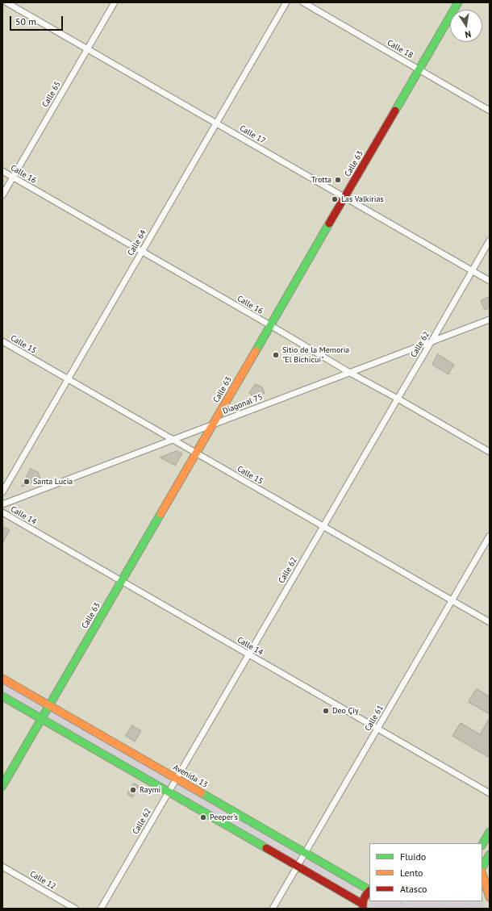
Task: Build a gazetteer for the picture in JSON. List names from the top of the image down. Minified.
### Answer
{"streets":{"main road":["Calle 63","Avenida 13"],"street":["Calle 18","Calle 65","Calle 17","Calle 16","Calle 64","Calle 15","Calle 62","Diagonal 75","Calle 14","Calle 61","Calle 12"]},"crossings":[["Calle 18","Calle 63"],["Calle 65","Calle 17"],["Calle 65","Calle 16"],["Calle 17","Calle 63"],["Calle 17","Calle 64"],["Calle 17","Calle 62"],["Calle 63","Calle 16"],["Calle 63","Calle 15"],["Calle 63","Diagonal 75"],["Calle 63","Calle 14"],["Calle 63","Avenida 13"],["Calle 16","Calle 64"],["Calle 16","Calle 62"],["Calle 16","Diagonal 75"],["Calle 64","Calle 15"],["Calle 15","Calle 62"],["Calle 15","Diagonal 75"],["Calle 15","Calle 61"],["Calle 62","Diagonal 75"],["Calle 62","Calle 14"],["Calle 62","Avenida 13"],["Calle 14","Calle 61"],["Calle 61","Avenida 13"]],"places":["Trotta","Las Valkirias","Sitio de la Memoria \"El Bichicui\"","Santa Lucia","Deo Çiy","Raymi","Peeper's"],"legend":["Fluido","Lento","Atasco"],"scale_bar":"50 m","north":"bottom"}
